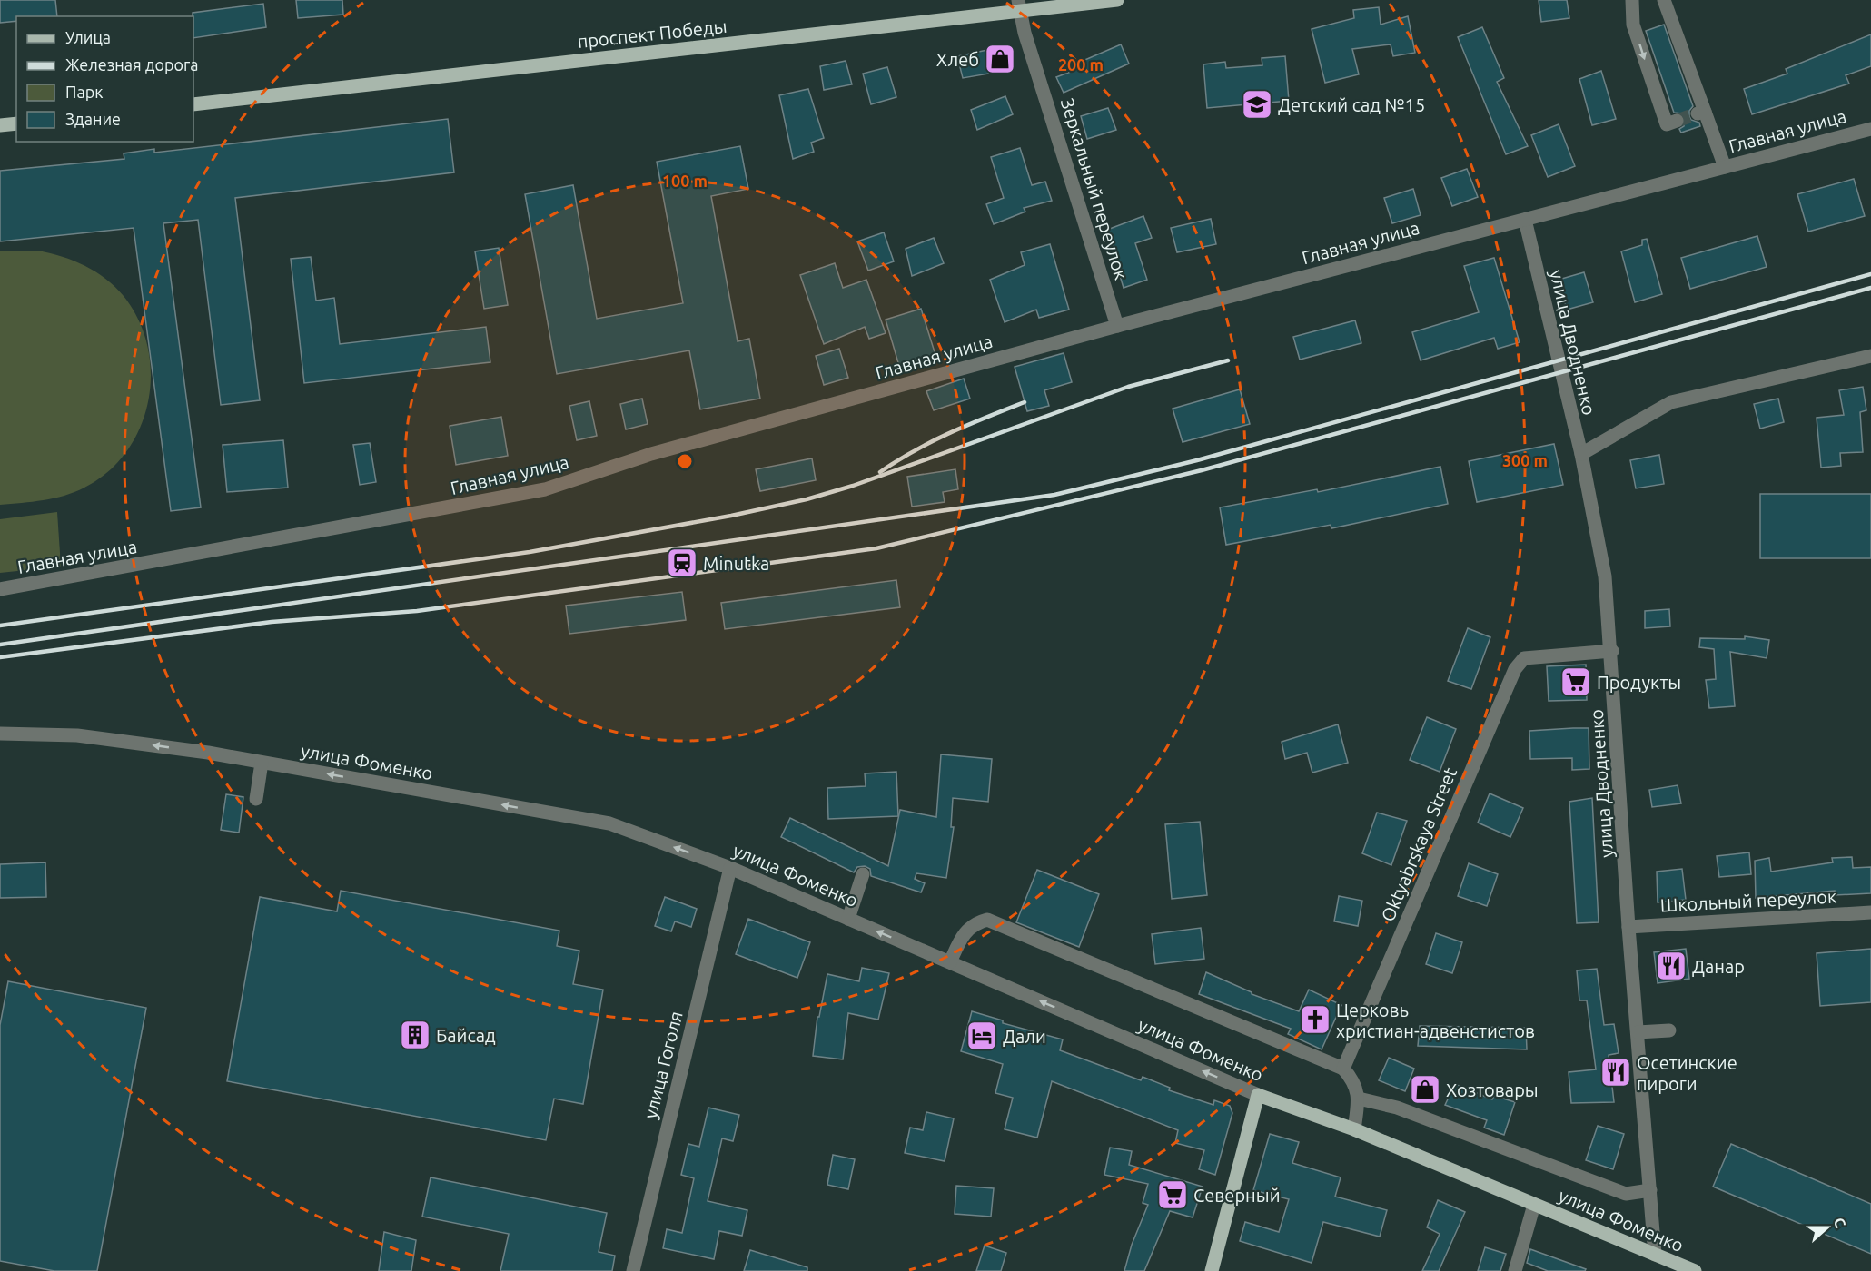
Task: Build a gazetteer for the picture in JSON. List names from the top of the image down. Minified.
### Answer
{"streets":{"main road":["проспект Победы","улица Фоменко"],"street":["Главная улица","Зеркальный переулок","улица Дводненко","Oktyabrskaya Street","Школьный переулок","улица Гоголя"]},"crossings":[["проспект Победы","Зеркальный переулок"],["Главная улица","Зеркальный переулок"],["Главная улица","улица Дводненко"],["улица Дводненко","улица Фоменко"],["улица Дводненко","Oktyabrskaya Street"],["улица Дводненко","Школьный переулок"],["улица Фоменко","улица Гоголя"]],"places":{"shop":["Хлеб","Хозтовары"],"school or university":["Детский сад №15"],"station":["Minutka"],"supermarket":["Продукты","Северный"],"restaurant":["Данар","Осетинские пироги"],"church":["Церковь христиан-адвенстистов"],"building":["Байсад"],"hotel":["Дали"]},"legend":["Улица","Железная дорога","Парк","Здание"],"north":"right","rings":["200 m","100 m","300 m"]}
